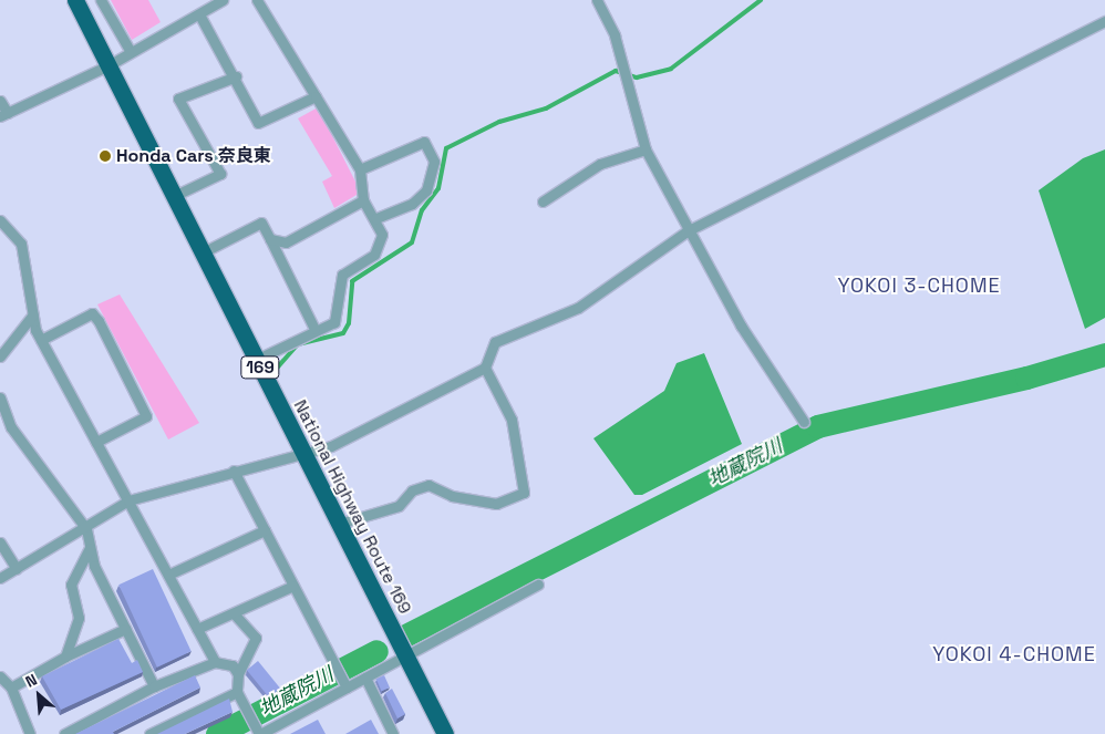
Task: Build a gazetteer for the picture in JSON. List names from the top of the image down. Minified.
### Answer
{"streets":{"highway":["169","National Highway Route 169"]},"districts":["YOKOI 3-CHOME","YOKOI 4-CHOME"],"water":["地蔵院川"],"places":["Honda Cars 奈良東"],"north":"top left"}
